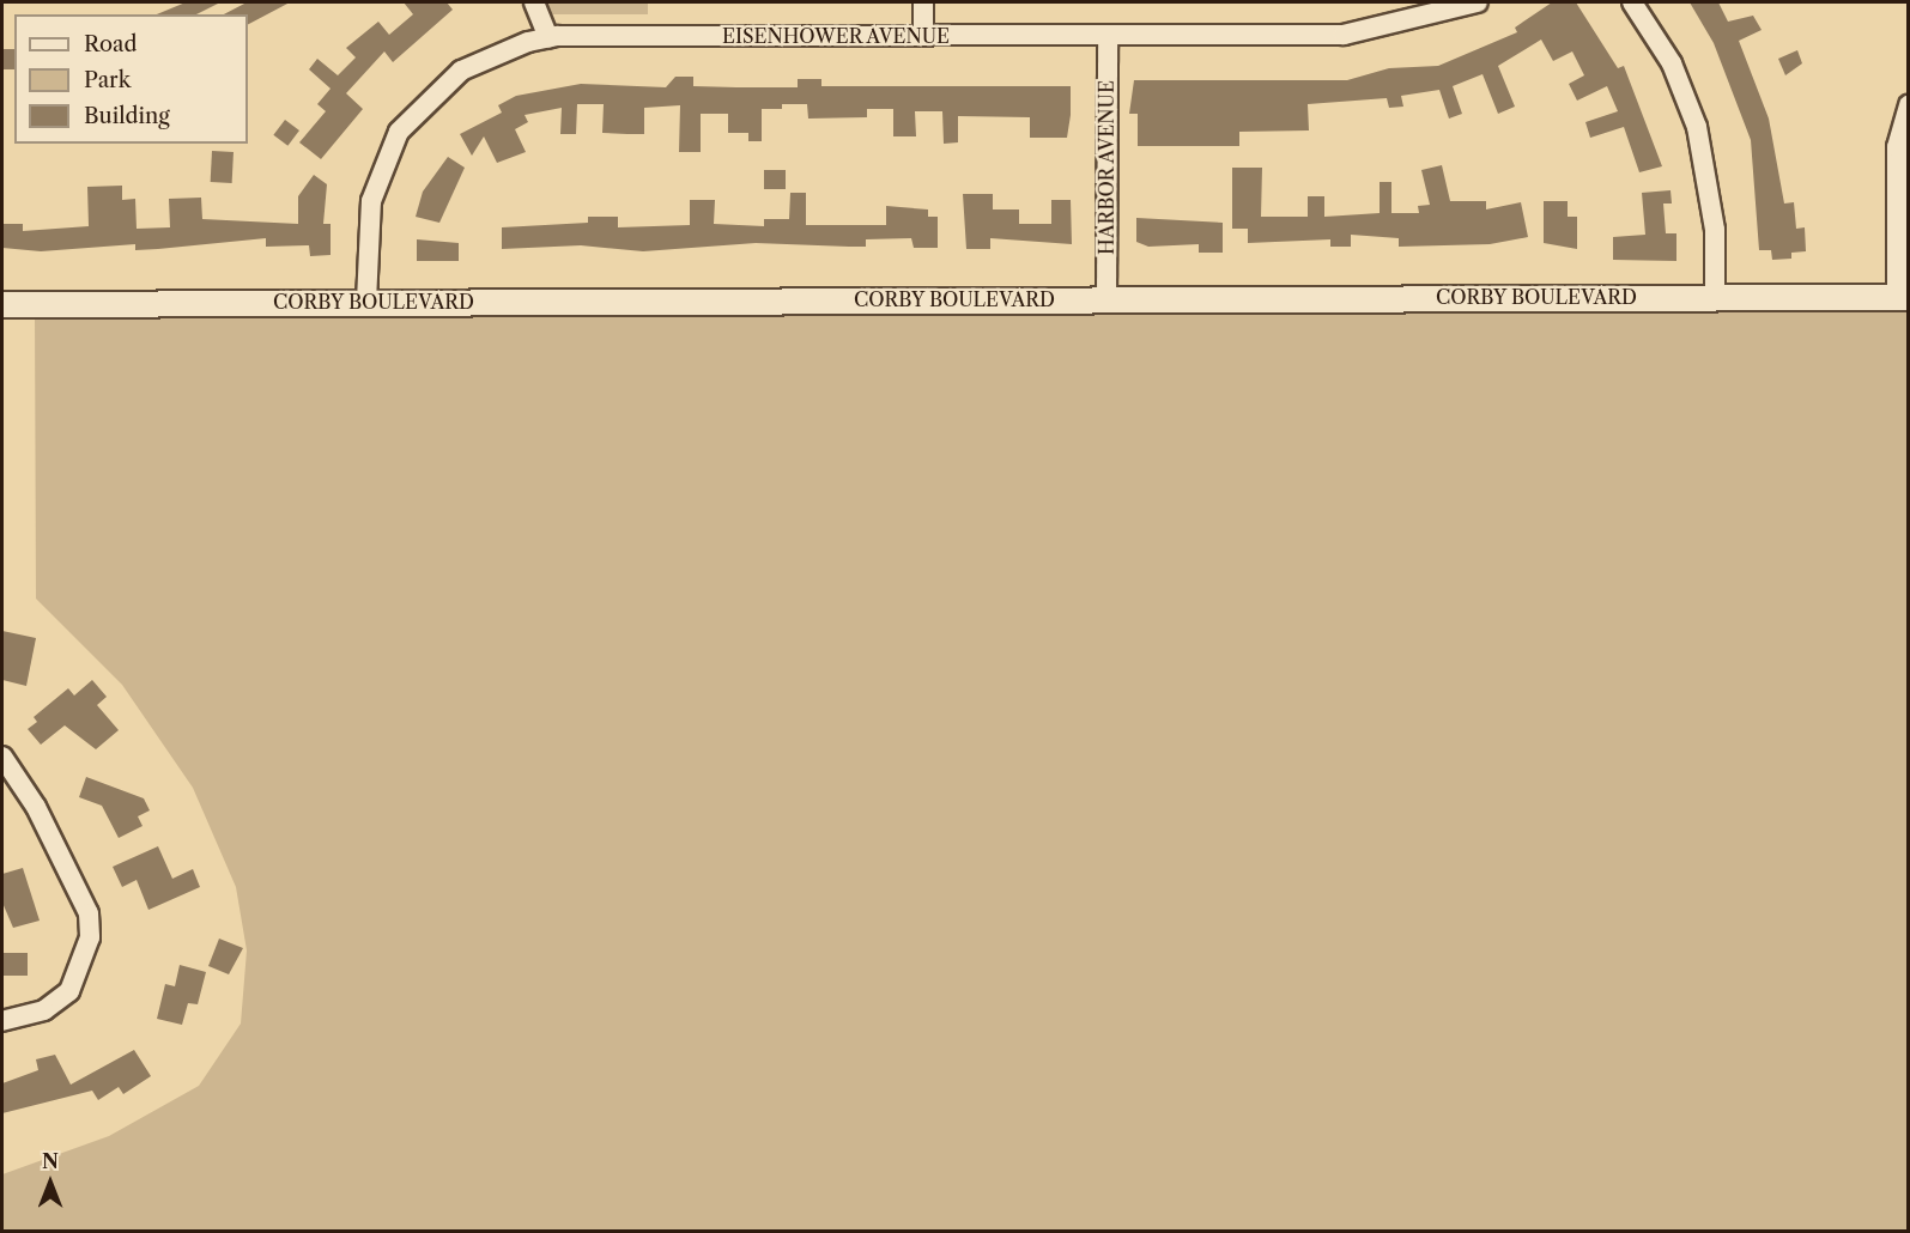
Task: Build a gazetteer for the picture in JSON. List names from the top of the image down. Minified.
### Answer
{"streets":{"street":["EISENHOWER AVENUE","HARBOR AVENUE","CORBY BOULEVARD"]},"crossings":[["EISENHOWER AVENUE","HARBOR AVENUE"],["EISENHOWER AVENUE","CORBY BOULEVARD"],["HARBOR AVENUE","CORBY BOULEVARD"]],"legend":["Road","Park","Building"],"north":"top"}
